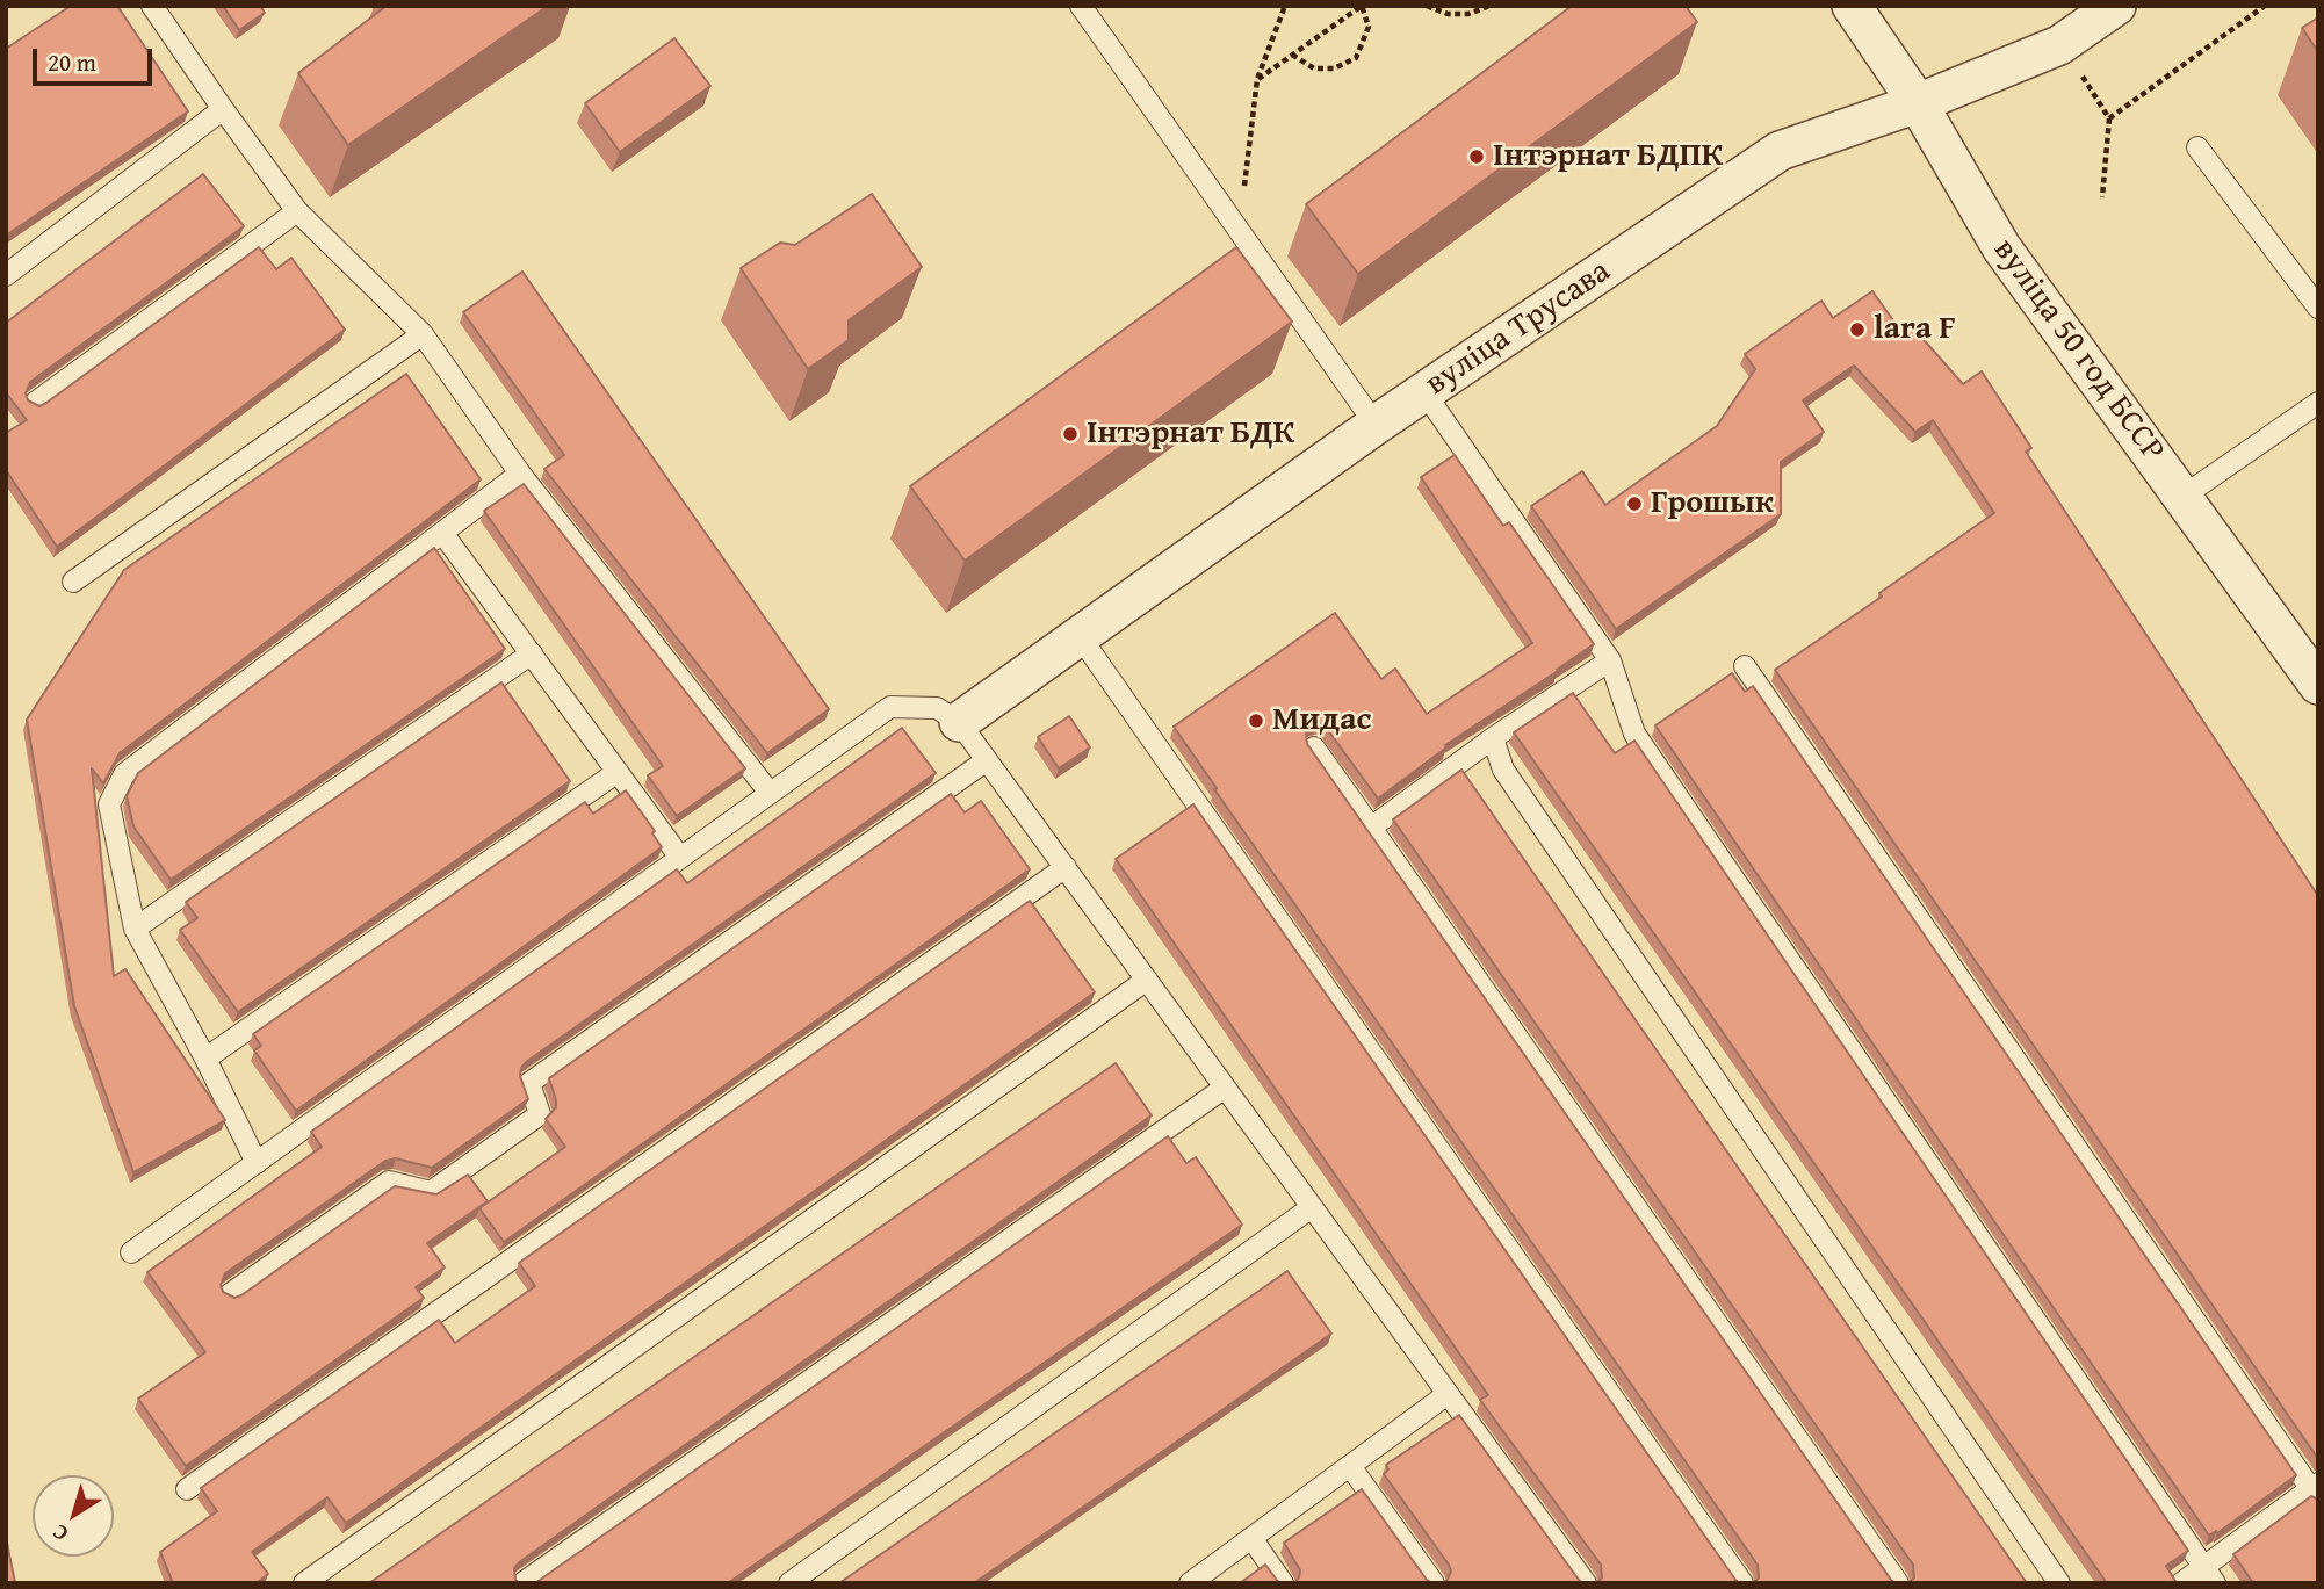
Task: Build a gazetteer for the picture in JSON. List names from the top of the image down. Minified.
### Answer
{"streets":{"street":["вуліца Трусава","вуліца 50 год БССР"]},"crossings":[["вуліца Трусава","вуліца 50 год БССР"]],"places":["Інтэрнат БДПК","lara F","Інтэрнат БДК","Грошык","Мидас"],"scale_bar":"20 m","north":"bottom left"}
